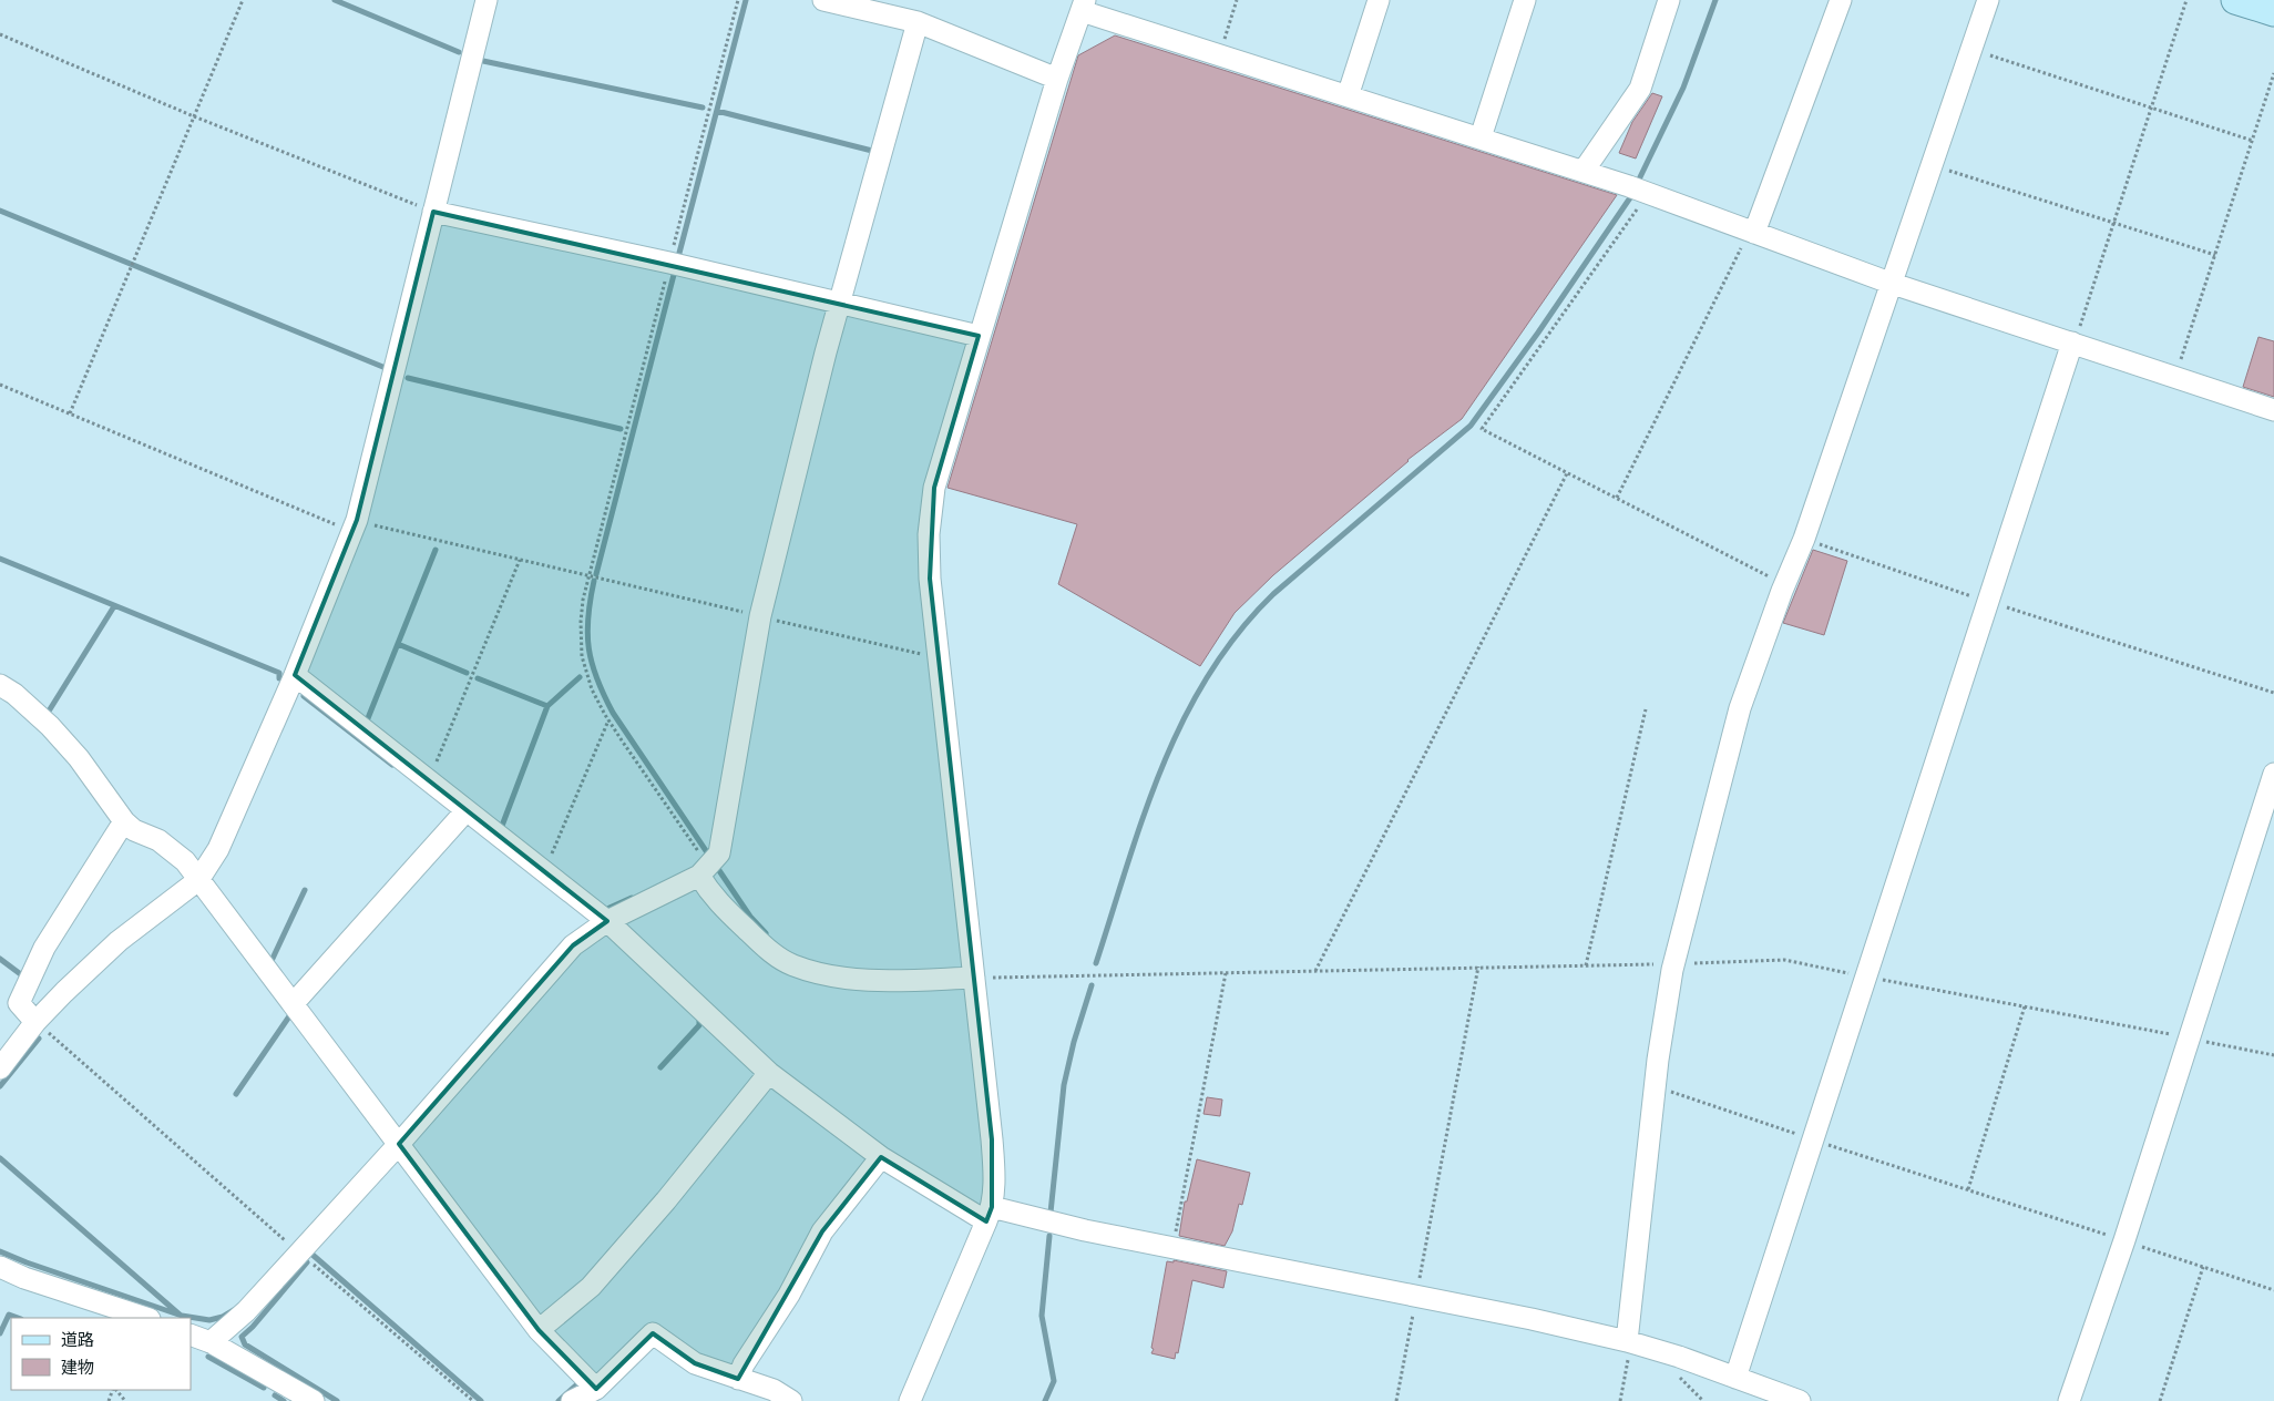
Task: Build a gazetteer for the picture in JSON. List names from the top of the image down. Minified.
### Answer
{"legend":["道路","建物"]}
